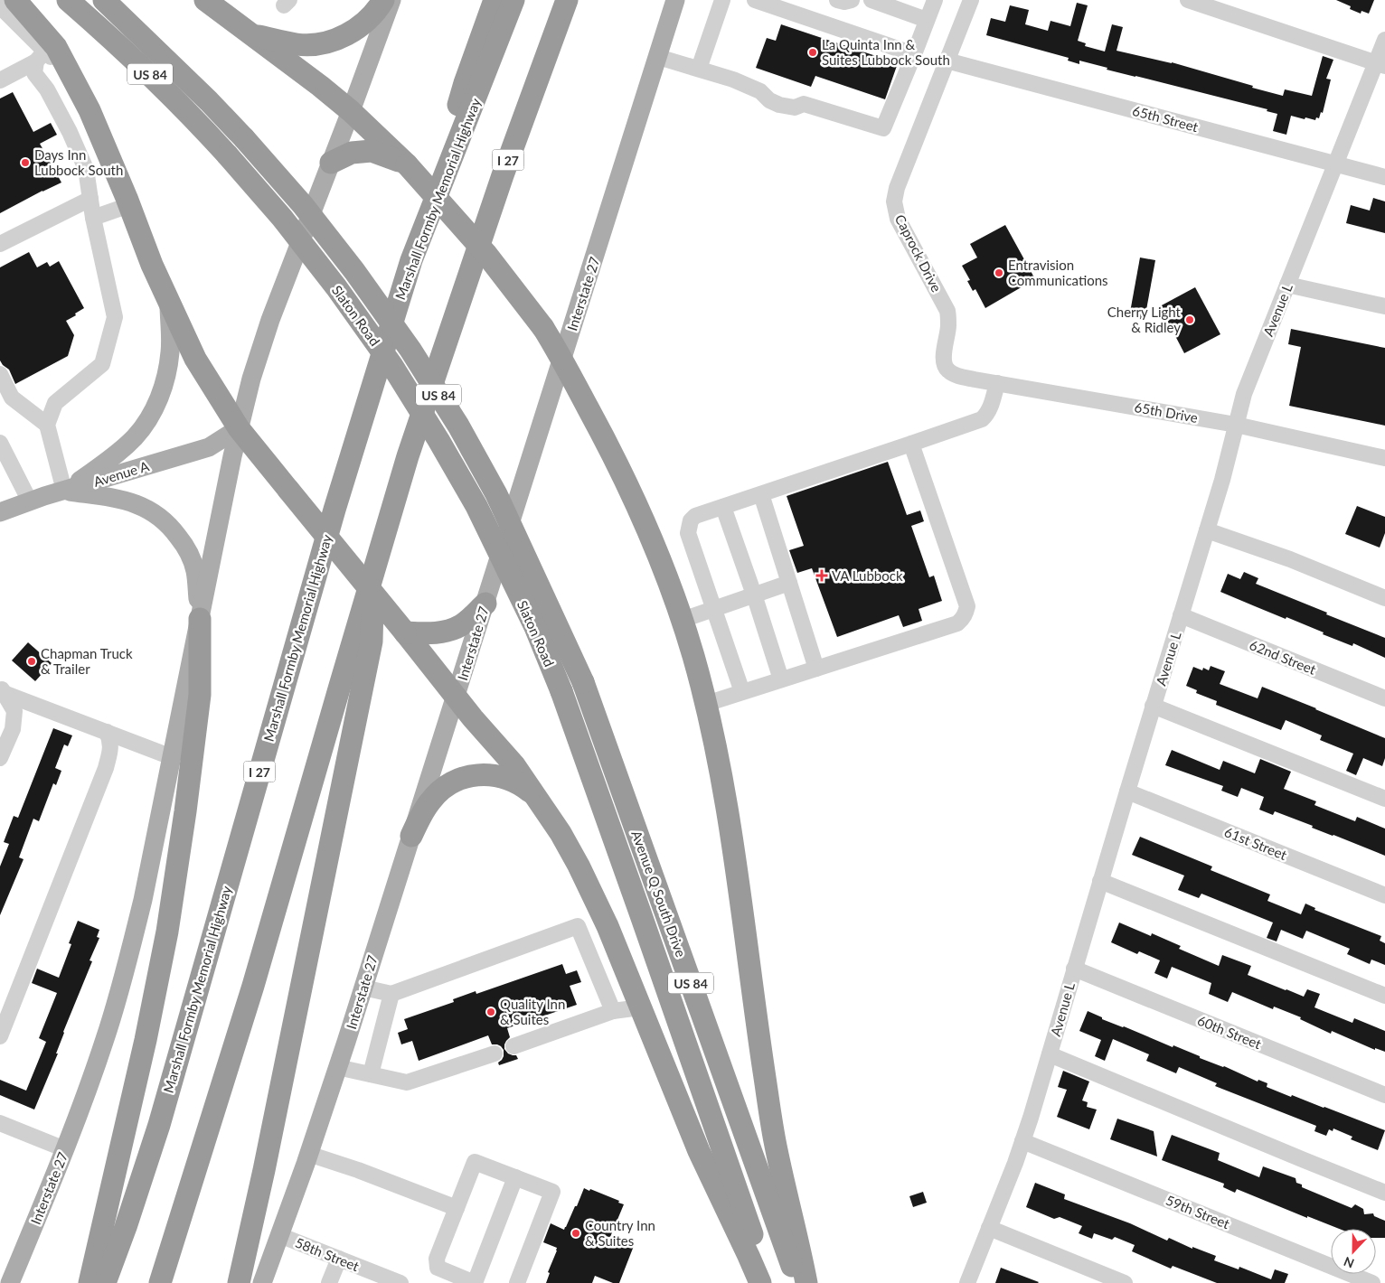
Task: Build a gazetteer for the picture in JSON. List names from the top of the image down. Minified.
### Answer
{"streets":{"highway":["US 84","I 27","Marshall Formby Memorial Highway","Slaton Road","Avenue Q South Drive"],"main road":["Interstate 27","Avenue A"],"street":["65th Street","Caprock Drive","Avenue L","65th Drive","62nd Street","61st Street","60th Street","59th Street","58th Street"]},"crossings":[["65th Street","Caprock Drive"],["65th Street","Avenue L"],["Caprock Drive","65th Drive"],["Interstate 27","Avenue A"],["Interstate 27","58th Street"],["Avenue L","65th Drive"],["Avenue L","62nd Street"],["Avenue L","61st Street"],["Avenue L","60th Street"],["Avenue L","59th Street"],["Slaton Road","Avenue Q South Drive"]],"places":{"other":["La Quinta Inn & Suites Lubbock South","Days Inn Lubbock South","Entravision Communications","Cherry Light & Ridley","Chapman Truck & Trailer","Quality Inn & Suites","Country Inn & Suites"],"health":["VA Lubbock"]},"north":"bottom"}
